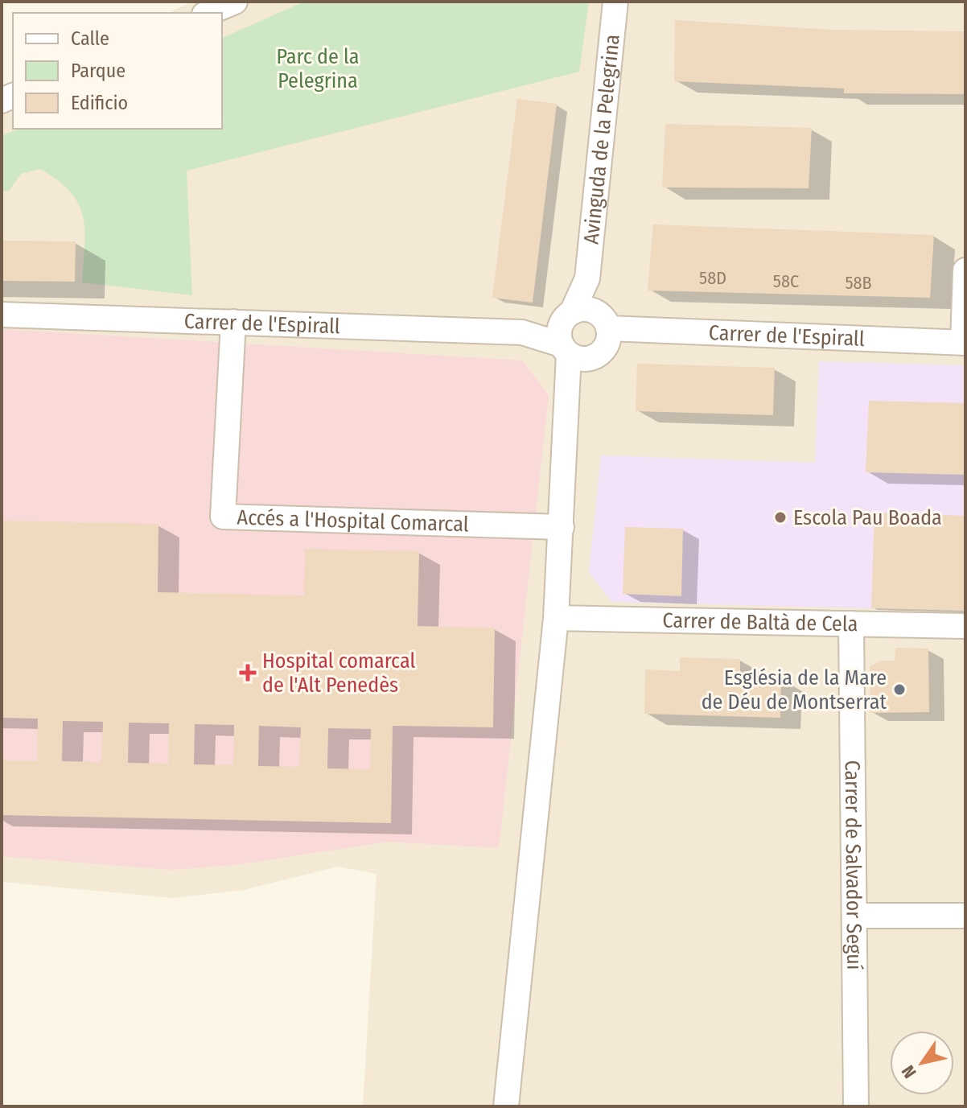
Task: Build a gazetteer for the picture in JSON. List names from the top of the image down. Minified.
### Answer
{"streets":{"street":["Avinguda de la Pelegrina","Carrer de l'Espirall","Accés a l'Hospital Comarcal","Carrer de Baltà de Cela","Carrer de Salvador Seguí"]},"crossings":[["Avinguda de la Pelegrina","Carrer de l'Espirall"],["Carrer de l'Espirall","Accés a l'Hospital Comarcal"],["Carrer de Baltà de Cela","Carrer de Salvador Seguí"]],"parks":["Parc de la Pelegrina"],"places":{"other":["Escola Pau Boada","Església de la Mare de Déu de Montserrat"],"health":["Hospital comarcal de l'Alt Penedès"]},"house_numbers":["58D","58C","58B"],"legend":["Calle","Parque","Edificio"],"north":"bottom left"}
